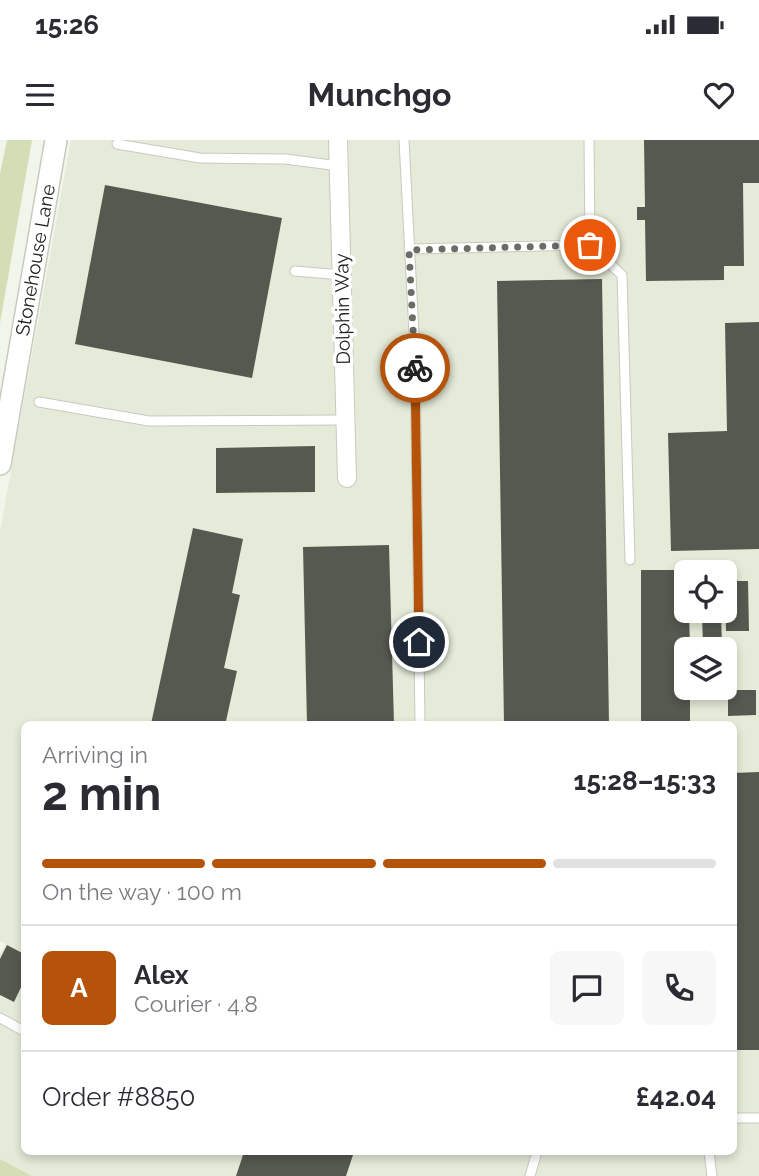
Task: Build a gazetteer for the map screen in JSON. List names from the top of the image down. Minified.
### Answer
{"streets":{"street":["Stonehouse Lane","Dolphin Way"]},"page":{"status":"15:26","header":"Munchgo","heading":["2 min","Arriving in","15:28–15:33"],"panel":["Alex","Courier · 4.8","Order #8850","£42.04"],"bar":"On the way · 100 m","round":"A"}}
